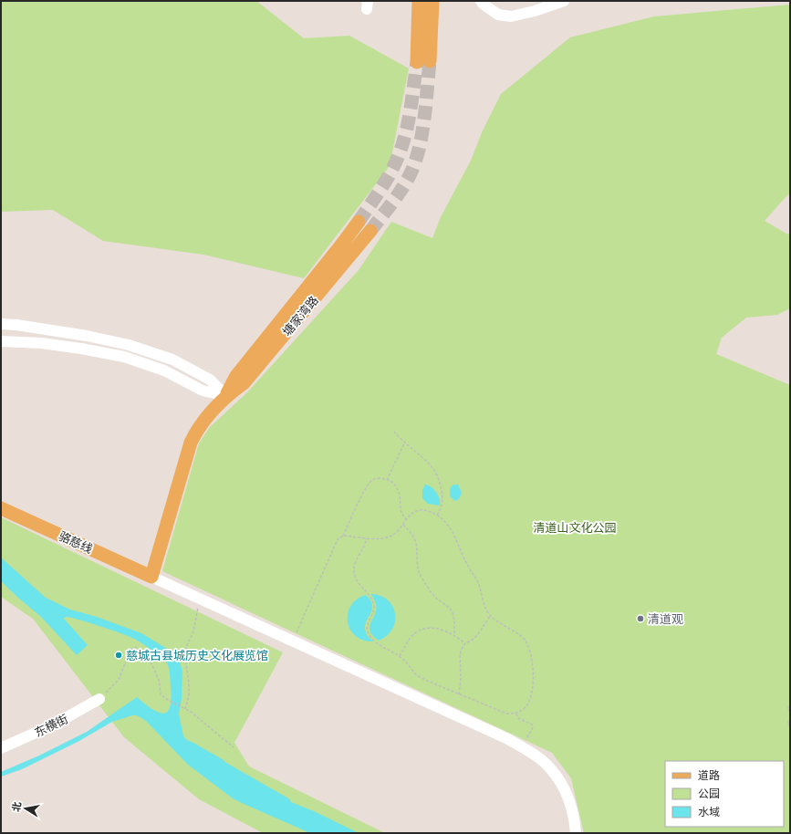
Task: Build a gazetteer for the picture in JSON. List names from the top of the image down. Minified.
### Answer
{"streets":{"main road":["塘家湾路","骆慈线"],"street":["东横街"]},"crossings":[["塘家湾路","骆慈线"]],"parks":["清道山文化公园"],"places":["清道观","慈城古县城历史文化展览馆"],"legend":["道路","公园","水域"],"north":"left"}
